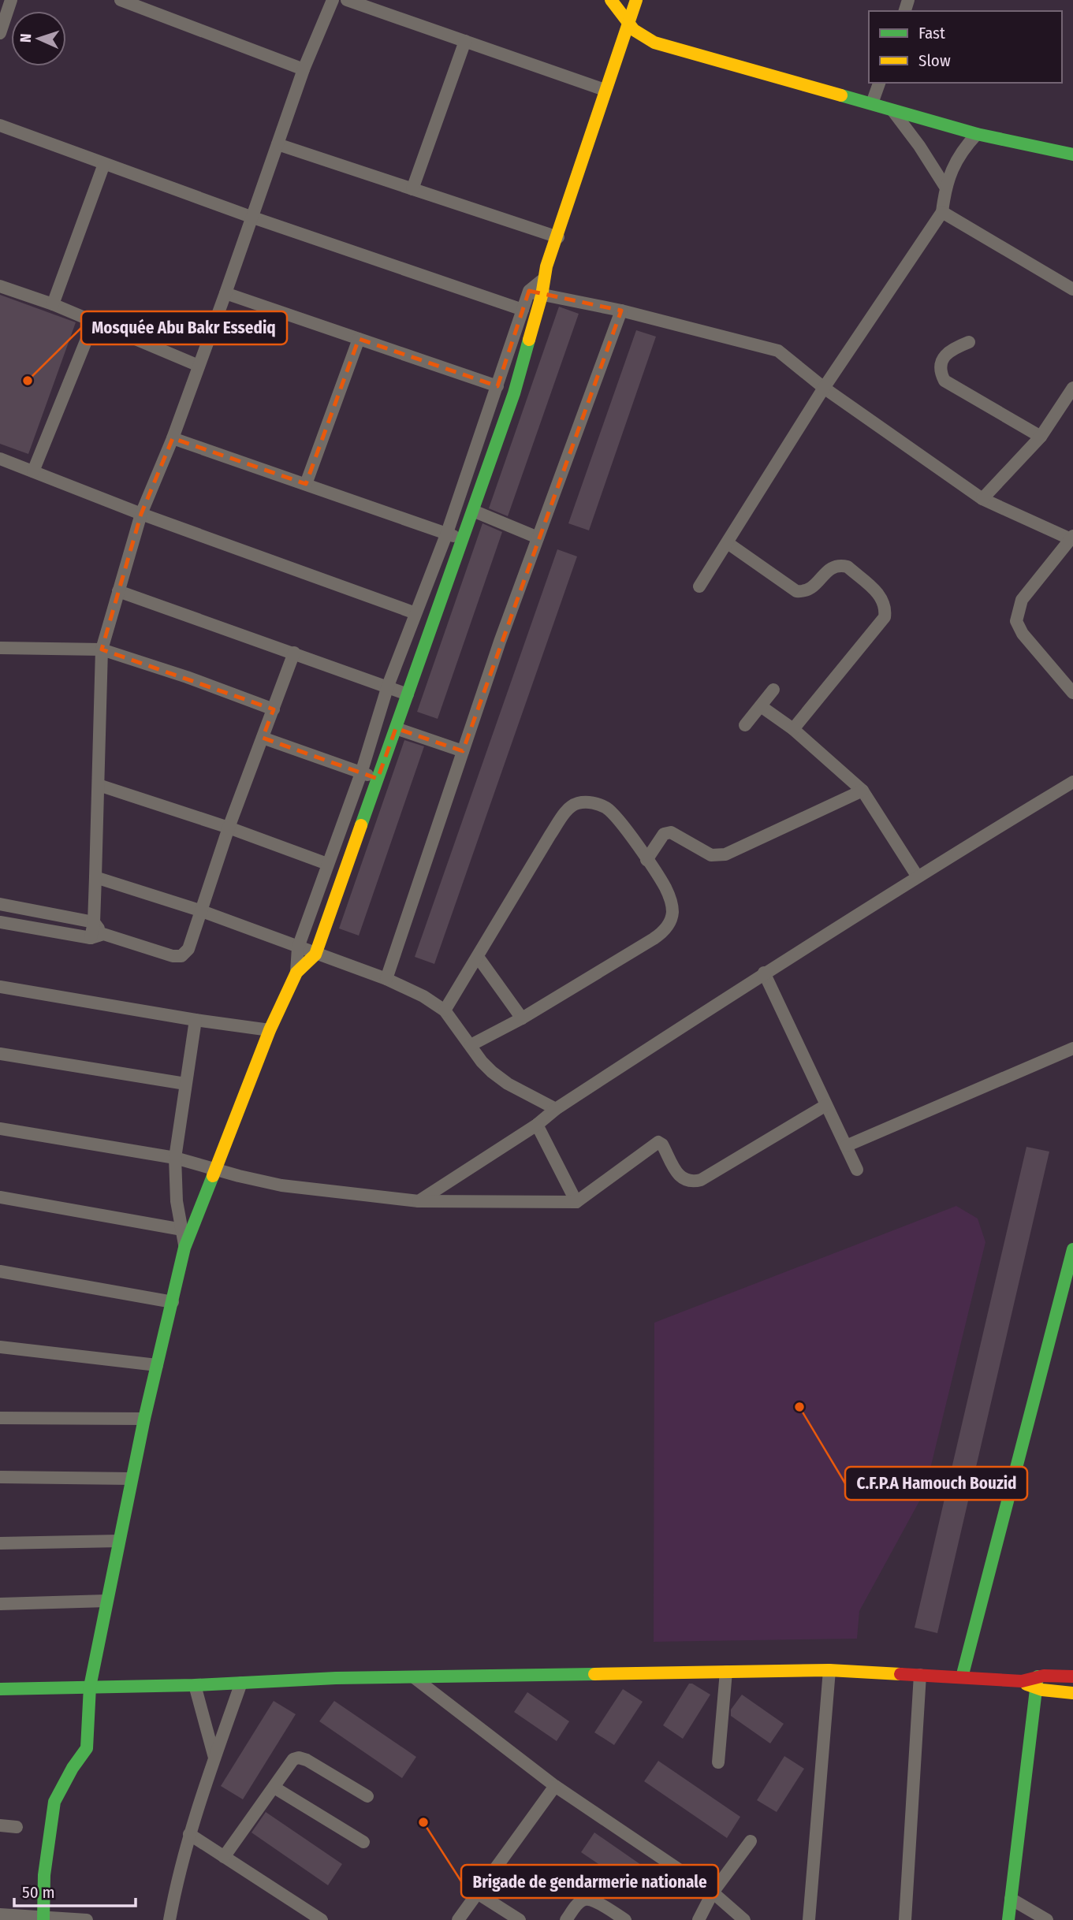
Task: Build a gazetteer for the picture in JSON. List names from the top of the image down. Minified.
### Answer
{"places":["Mosquée Abu Bakr Essediq","C.F.P.A Hamouch Bouzid","Brigade de gendarmerie nationale"],"legend":["Fast","Slow"],"scale_bar":"50 m","north":"left"}
